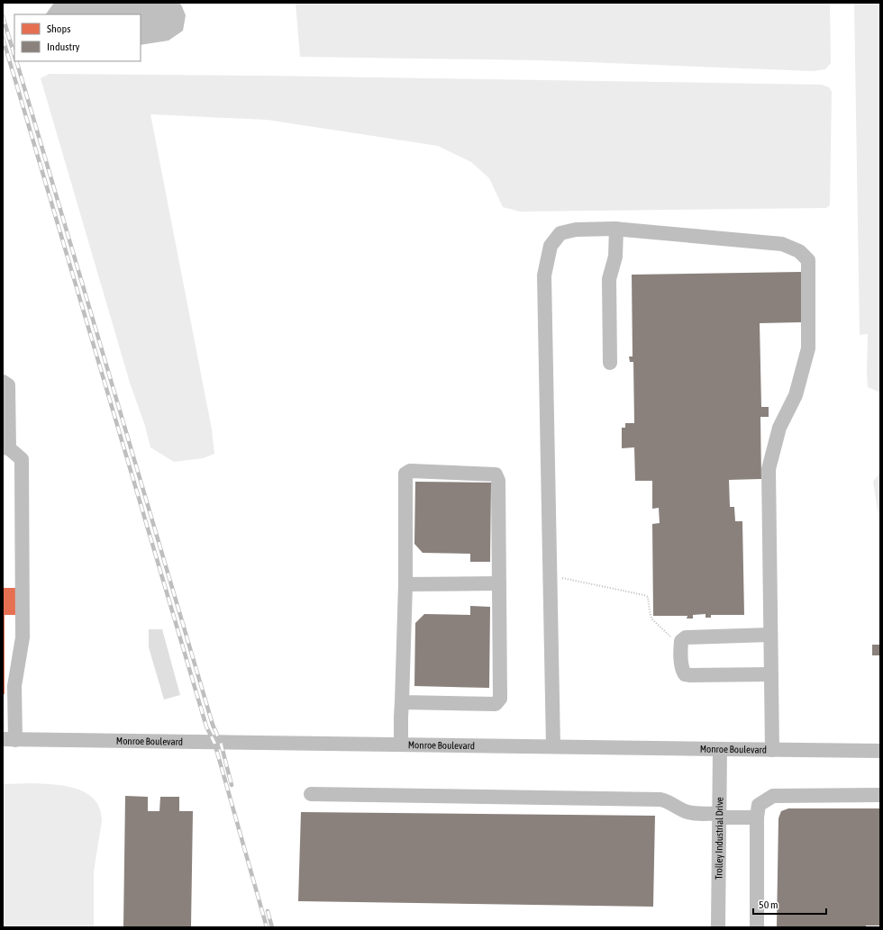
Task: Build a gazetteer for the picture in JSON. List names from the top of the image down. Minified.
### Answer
{"streets":{"street":["Monroe Boulevard","Trolley Industrial Drive"]},"crossings":[["Monroe Boulevard","Trolley Industrial Drive"]],"legend":["Shops","Industry"],"scale_bar":"50 m"}
